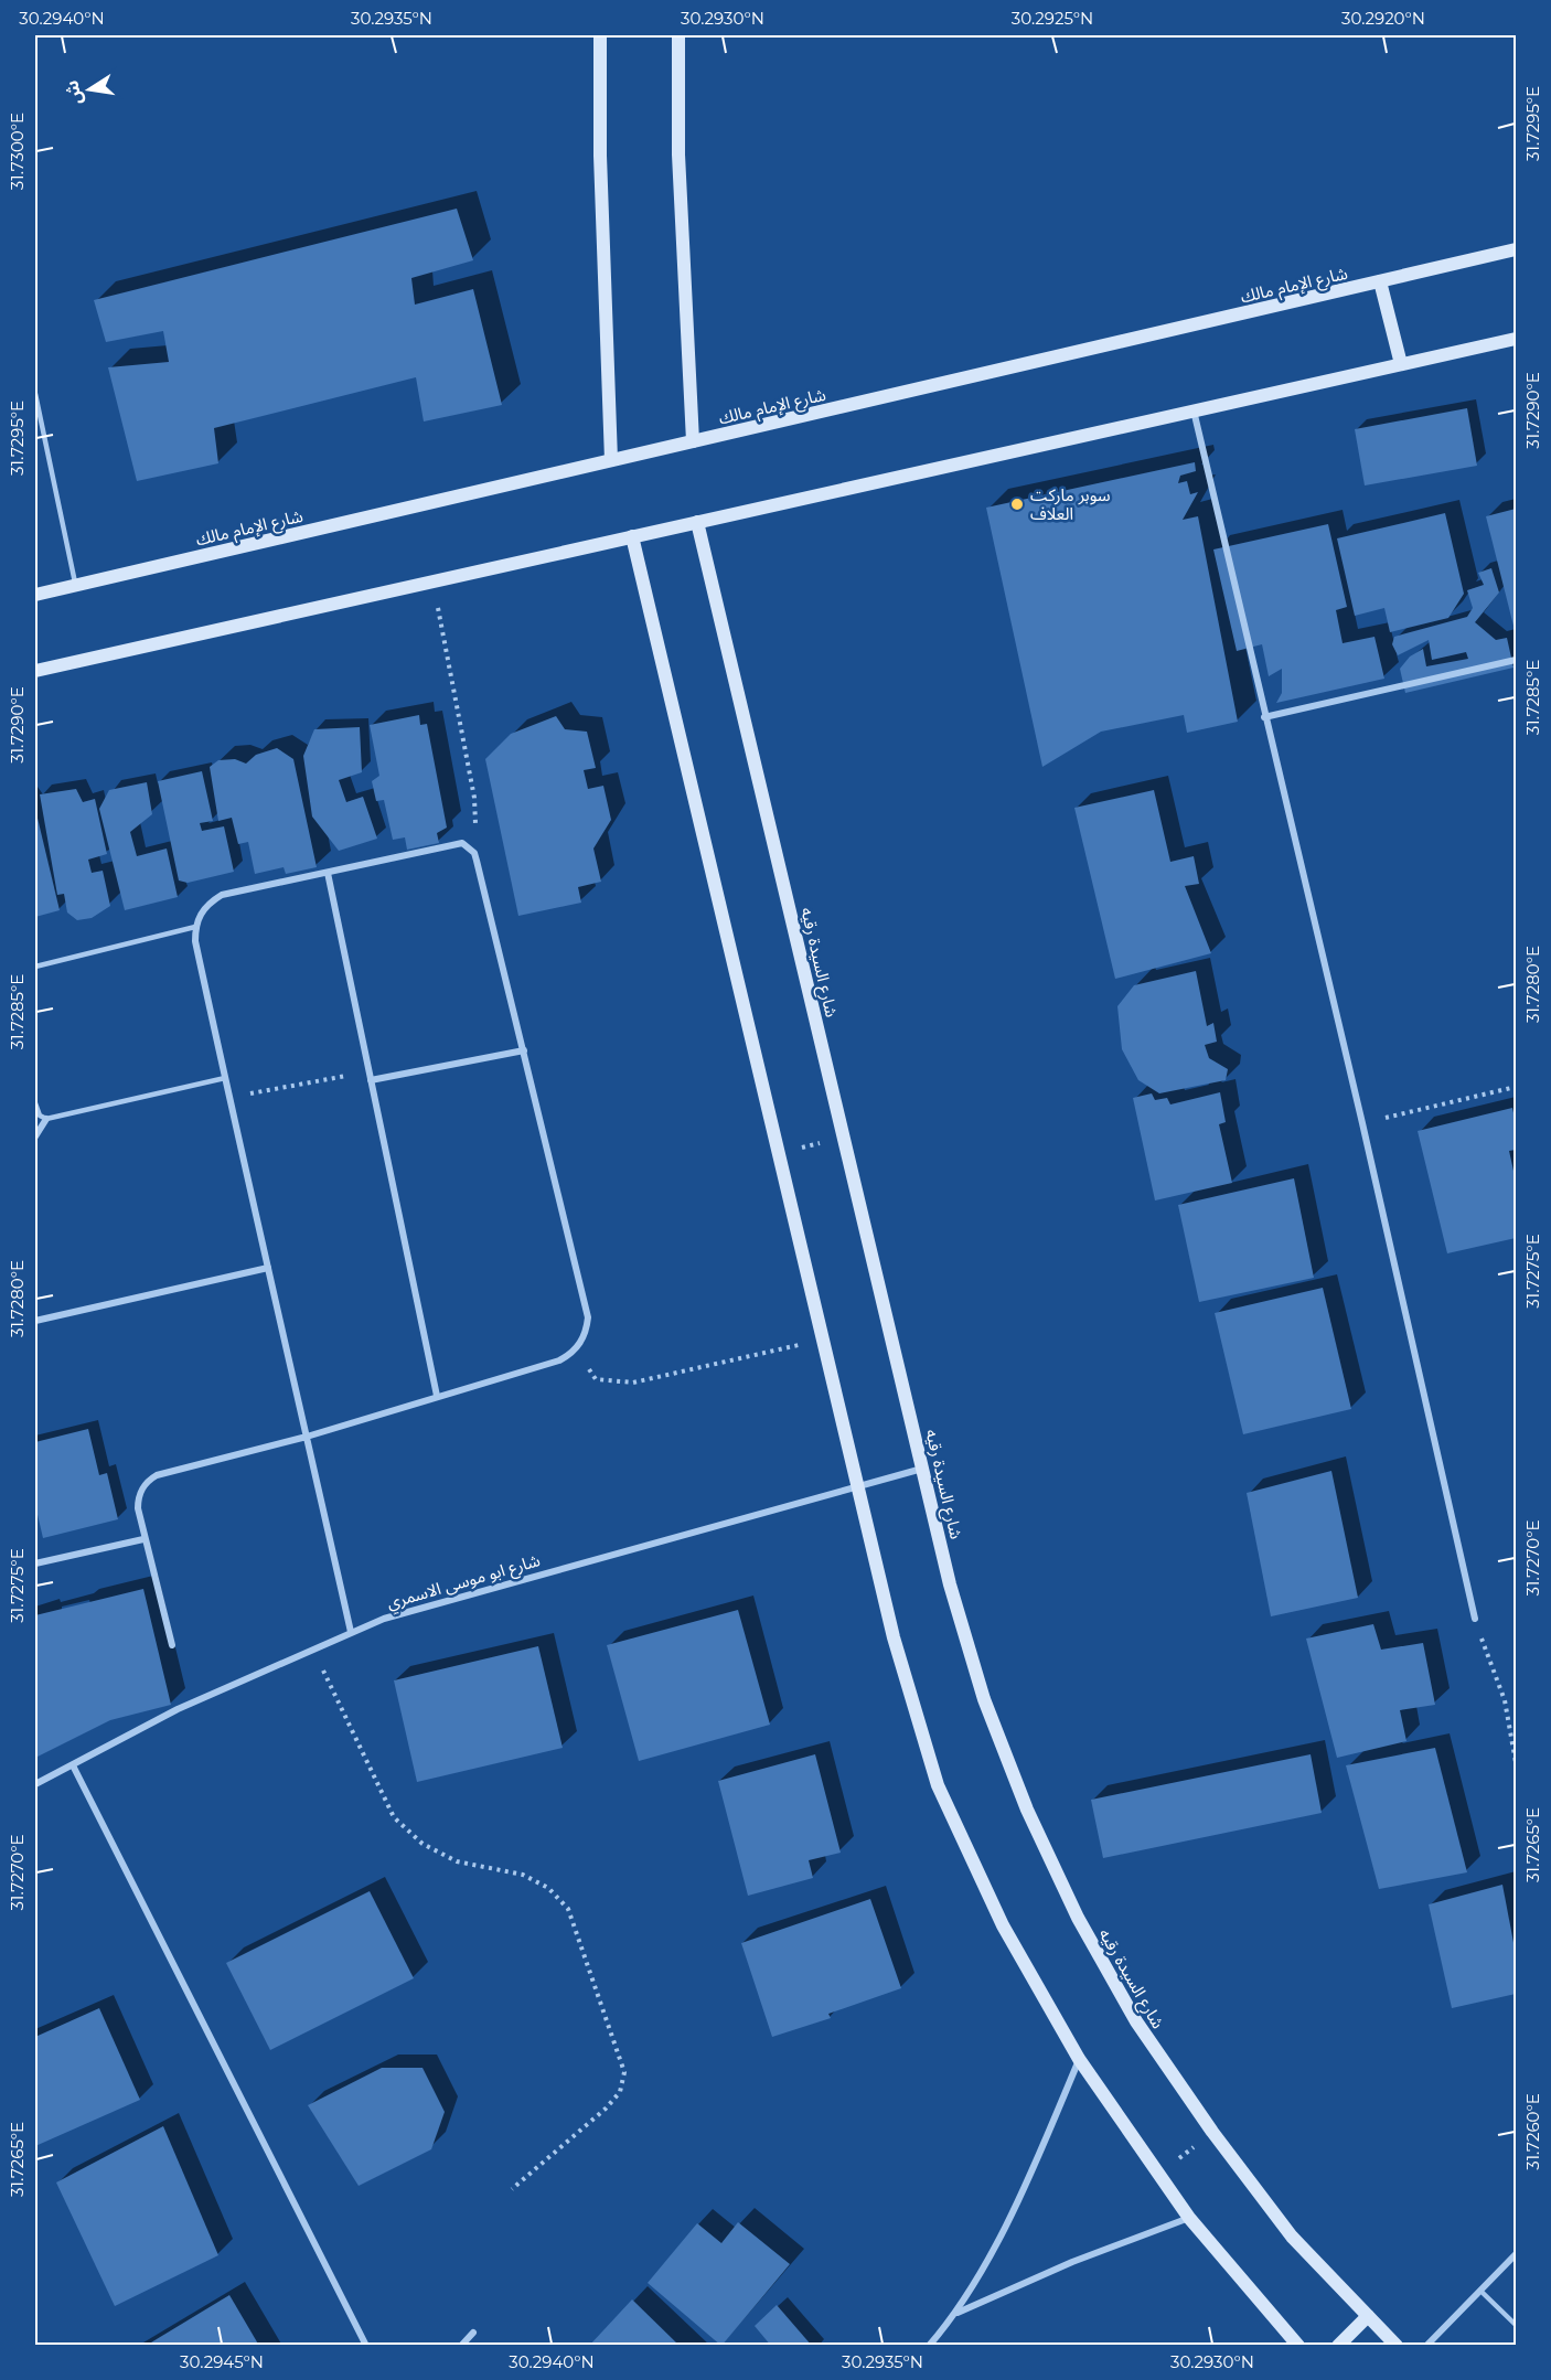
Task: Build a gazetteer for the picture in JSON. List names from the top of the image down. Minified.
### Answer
{"streets":{"street":["شارع الإمام مالك","شارع السيدة رقيه","شارع ابو موسى الاسمري"]},"crossings":[["شارع السيدة رقيه","شارع ابو موسى الاسمري"]],"places":["سوبر ماركت العلاف"],"north":"left","coordinates":["30.2940°N","30.2935°N","30.2930°N","30.2925°N","30.2920°N","31.7295°E","31.7300°E","31.7290°E","31.7285°E","31.7280°E","31.7275°E","31.7270°E","31.7265°E","31.7260°E","30.2945°N"]}
